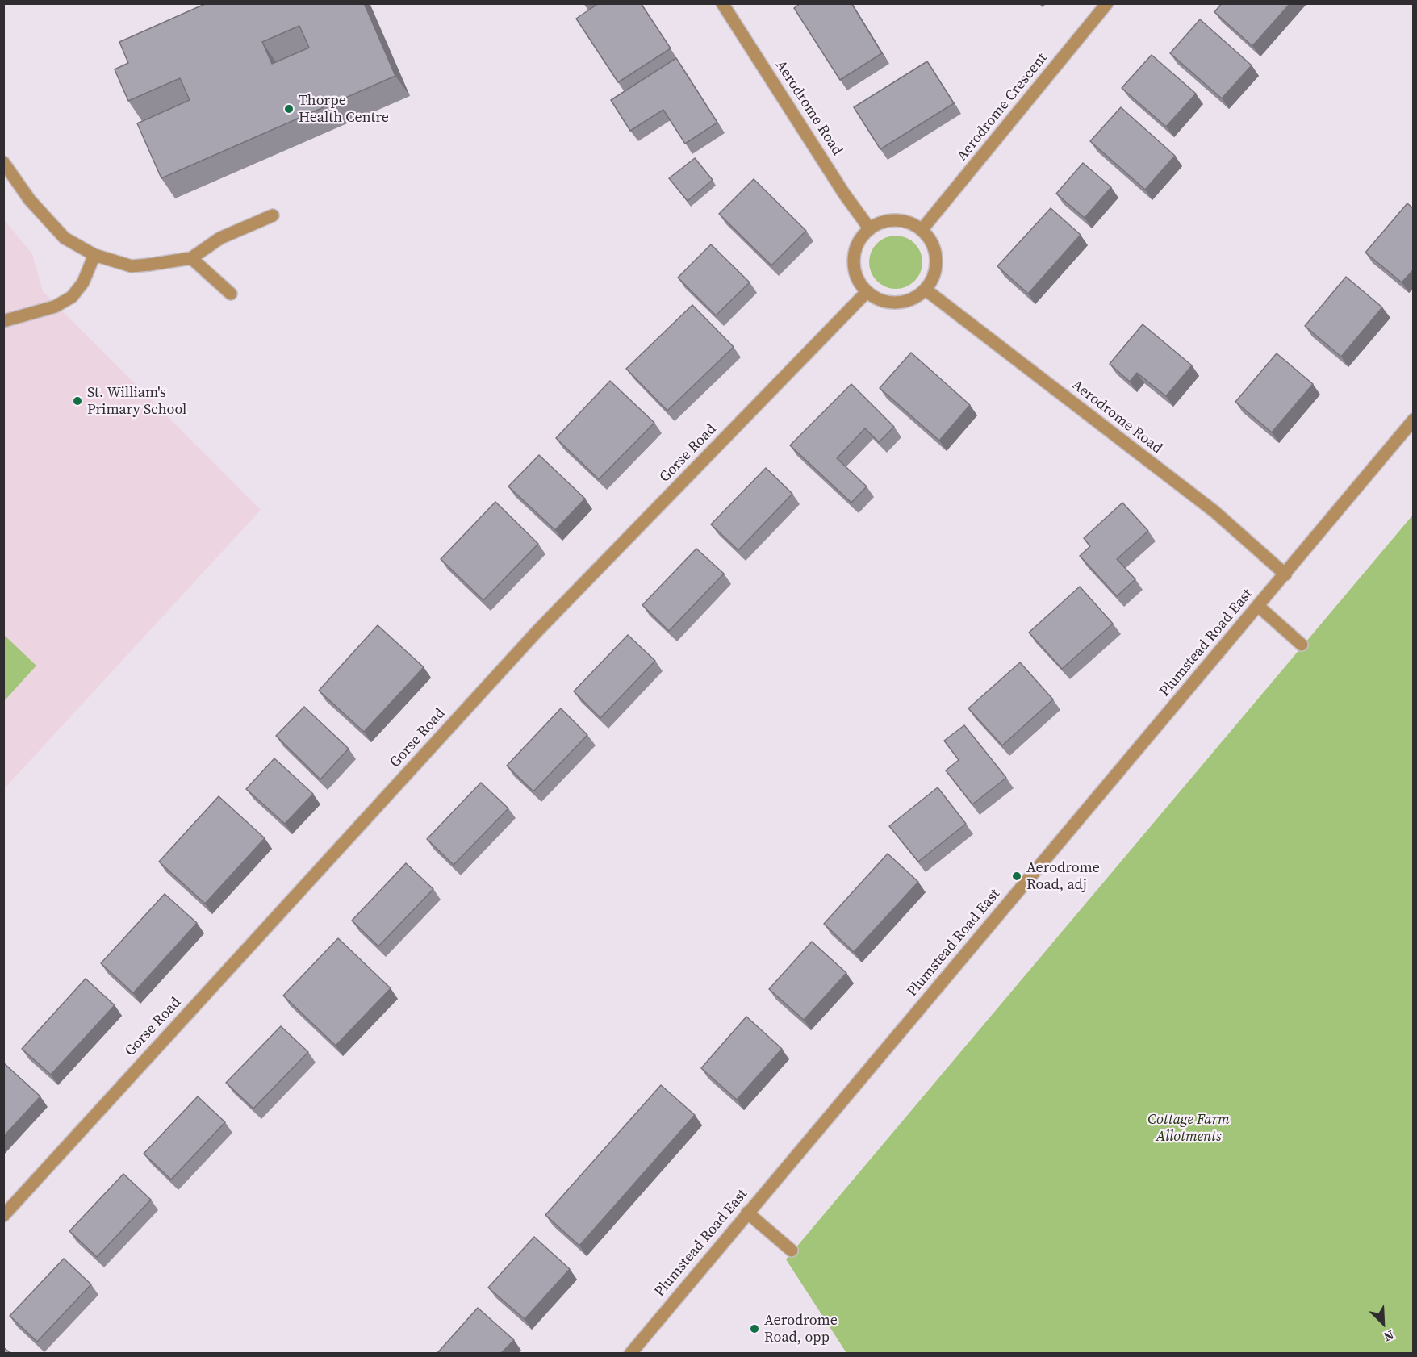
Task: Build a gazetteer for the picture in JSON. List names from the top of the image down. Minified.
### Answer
{"streets":{"street":["Aerodrome Crescent","Aerodrome Road","Gorse Road","Plumstead Road East"]},"crossings":[["Aerodrome Crescent","Aerodrome Road"],["Aerodrome Crescent","Gorse Road"],["Aerodrome Road","Gorse Road"],["Aerodrome Road","Plumstead Road East"]],"parks":["Cottage Farm Allotments"],"places":["Thorpe Health Centre","St. William's Primary School","Aerodrome Road, adj","Aerodrome Road, opp"],"north":"bottom right"}
